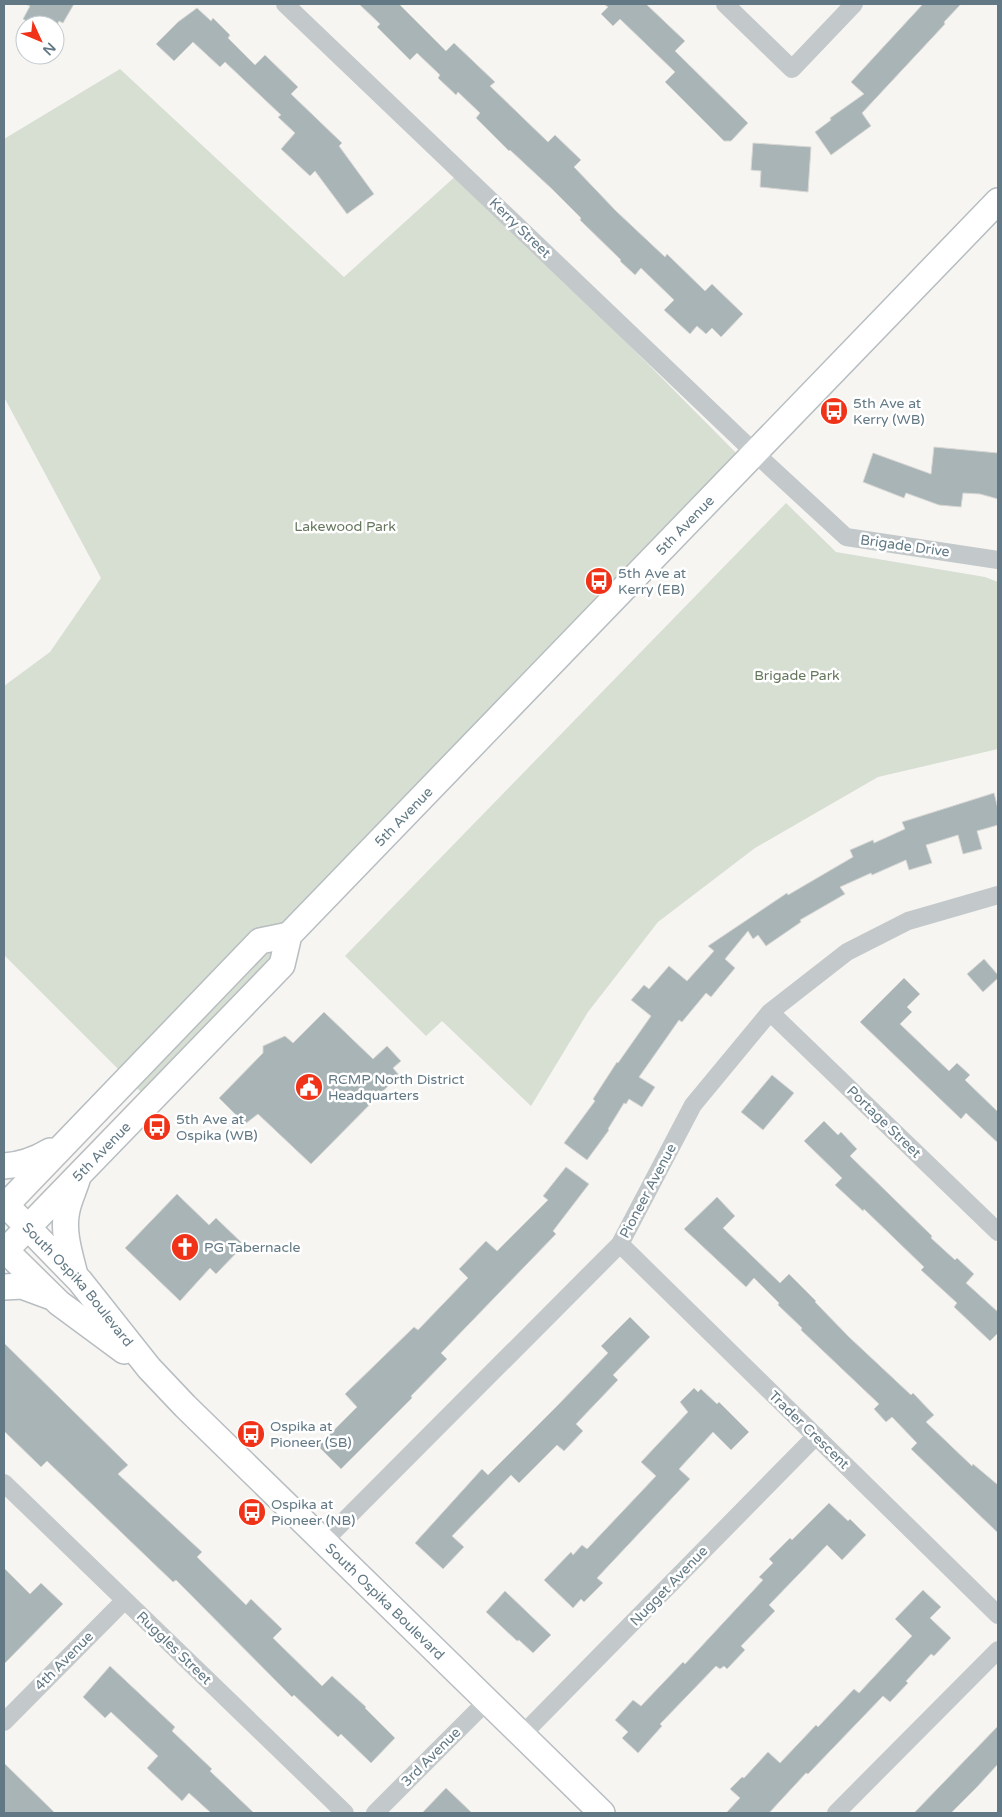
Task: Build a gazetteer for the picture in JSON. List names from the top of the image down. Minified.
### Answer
{"streets":{"main road":["5th Avenue","South Ospika Boulevard"],"street":["Kerry Street","Brigade Drive","Portage Street","Pioneer Avenue","Trader Crescent","Nugget Avenue","Ruggles Street","4th Avenue","3rd Avenue"]},"crossings":[["Kerry Street","5th Avenue"],["Kerry Street","Brigade Drive"],["5th Avenue","Brigade Drive"],["5th Avenue","South Ospika Boulevard"],["Portage Street","Pioneer Avenue"],["Pioneer Avenue","South Ospika Boulevard"],["Pioneer Avenue","Trader Crescent"],["South Ospika Boulevard","Nugget Avenue"],["South Ospika Boulevard","3rd Avenue"],["Trader Crescent","Nugget Avenue"],["Ruggles Street","4th Avenue"]],"parks":["Lakewood Park","Brigade Park"],"places":{"bus stop":["5th Ave at Kerry (WB)","5th Ave at Kerry (EB)","5th Ave at Ospika (WB)","Ospika at Pioneer (SB)","Ospika at Pioneer (NB)"],"public building":["RCMP North District Headquarters"],"church":["PG Tabernacle"]},"north":"bottom right"}
